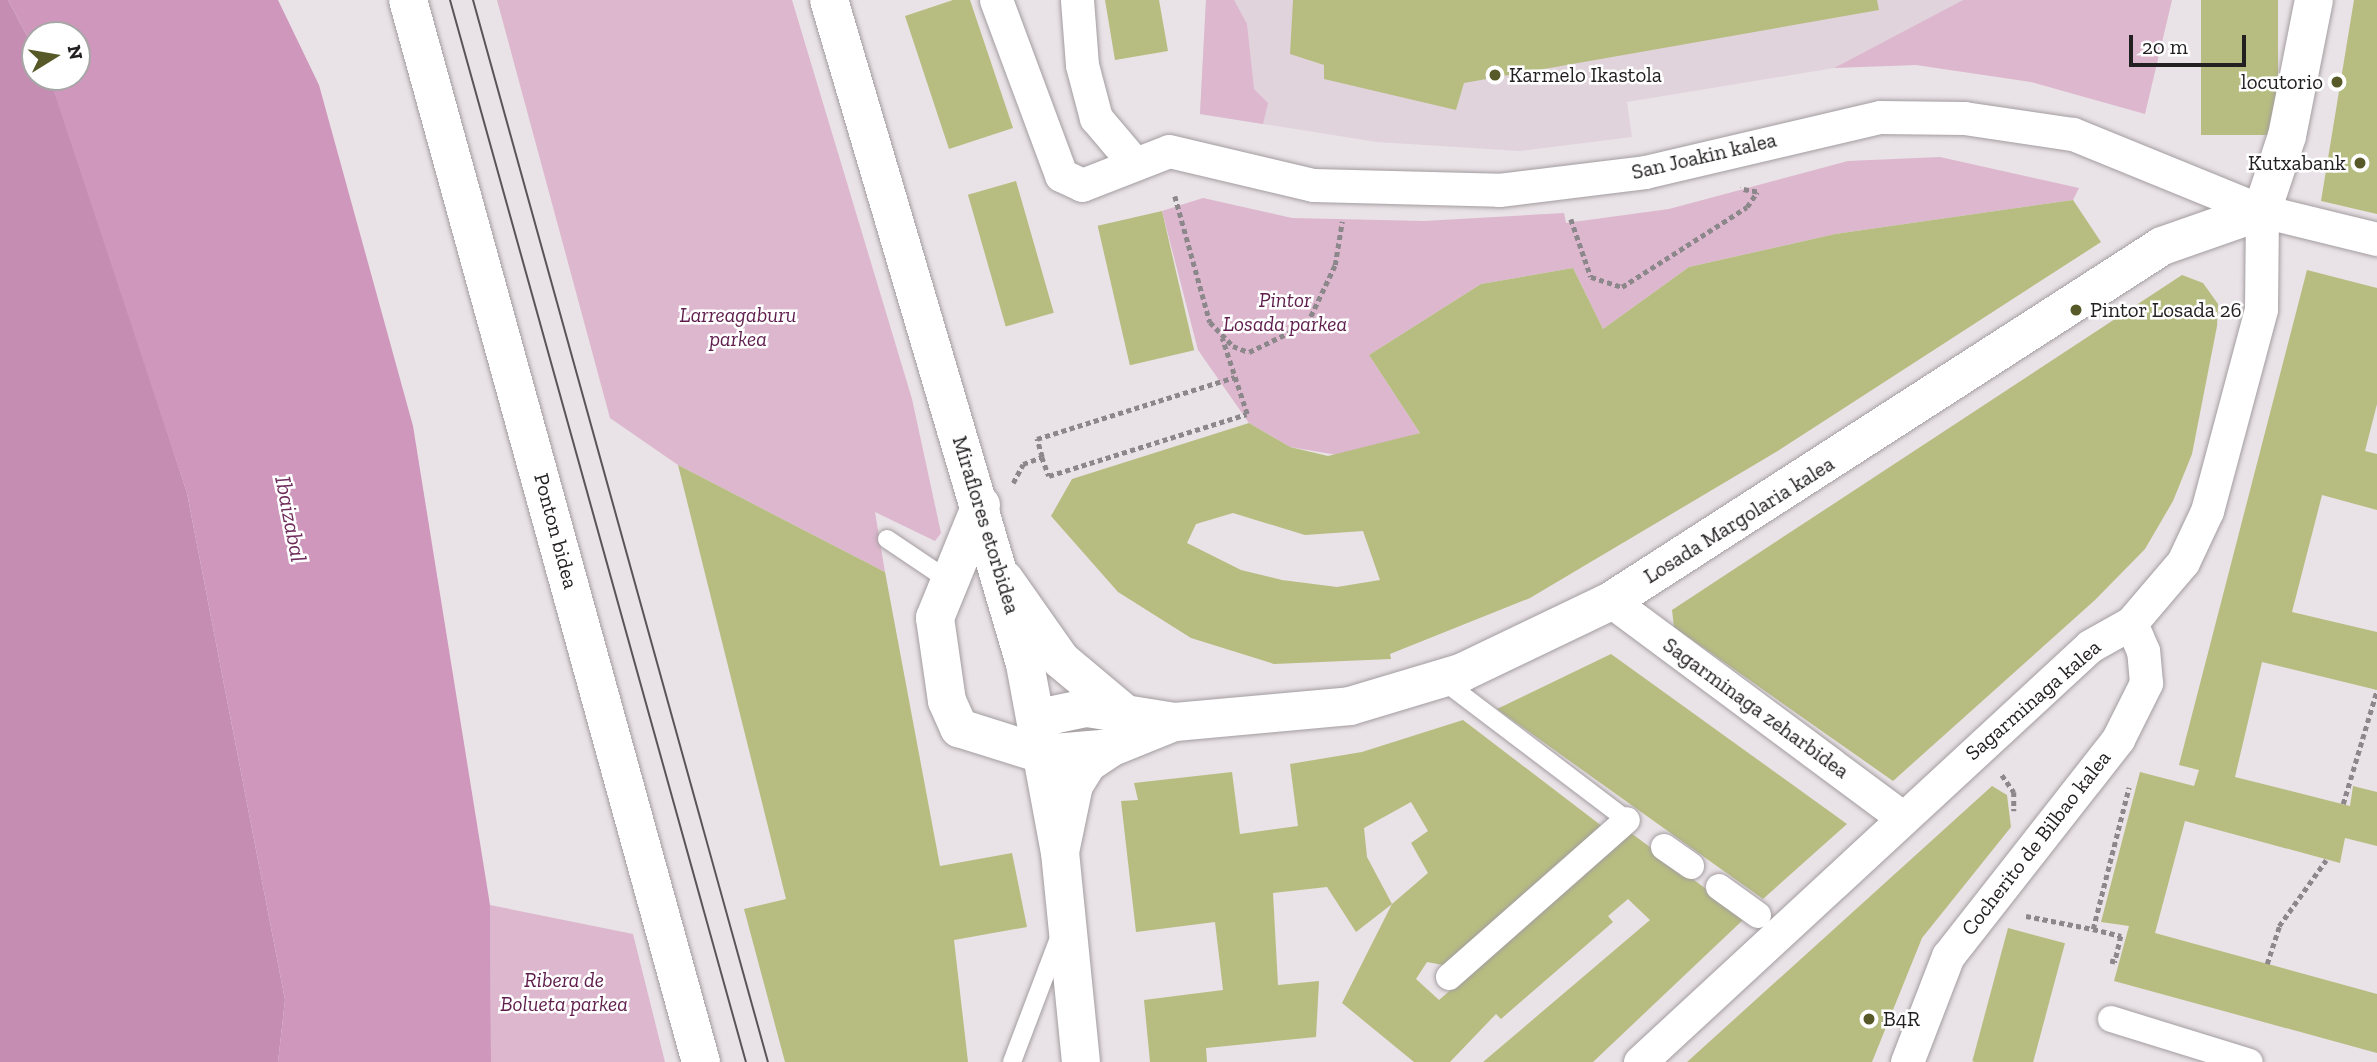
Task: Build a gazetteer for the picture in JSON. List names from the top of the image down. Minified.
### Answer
{"streets":{"street":["San Joakin kalea","Losada Margolaria kalea","Miraflores etorbidea","Ponton bidea","Sagarminaga kalea","Sagarminaga zeharbidea","Cocherito de Bilbao kalea"]},"crossings":[["San Joakin kalea","Losada Margolaria kalea"],["San Joakin kalea","Sagarminaga kalea"],["Losada Margolaria kalea","Miraflores etorbidea"],["Losada Margolaria kalea","Sagarminaga kalea"],["Losada Margolaria kalea","Sagarminaga zeharbidea"],["Sagarminaga kalea","Sagarminaga zeharbidea"],["Sagarminaga kalea","Cocherito de Bilbao kalea"]],"water":["Ibaizabal"],"parks":["Pintor Losada parkea","Larreagaburu parkea","Ribera de Bolueta parkea"],"places":["Karmelo Ikastola","locutorio","Kutxabank","Pintor Losada 26","B4R"],"scale_bar":"20 m","north":"right"}
